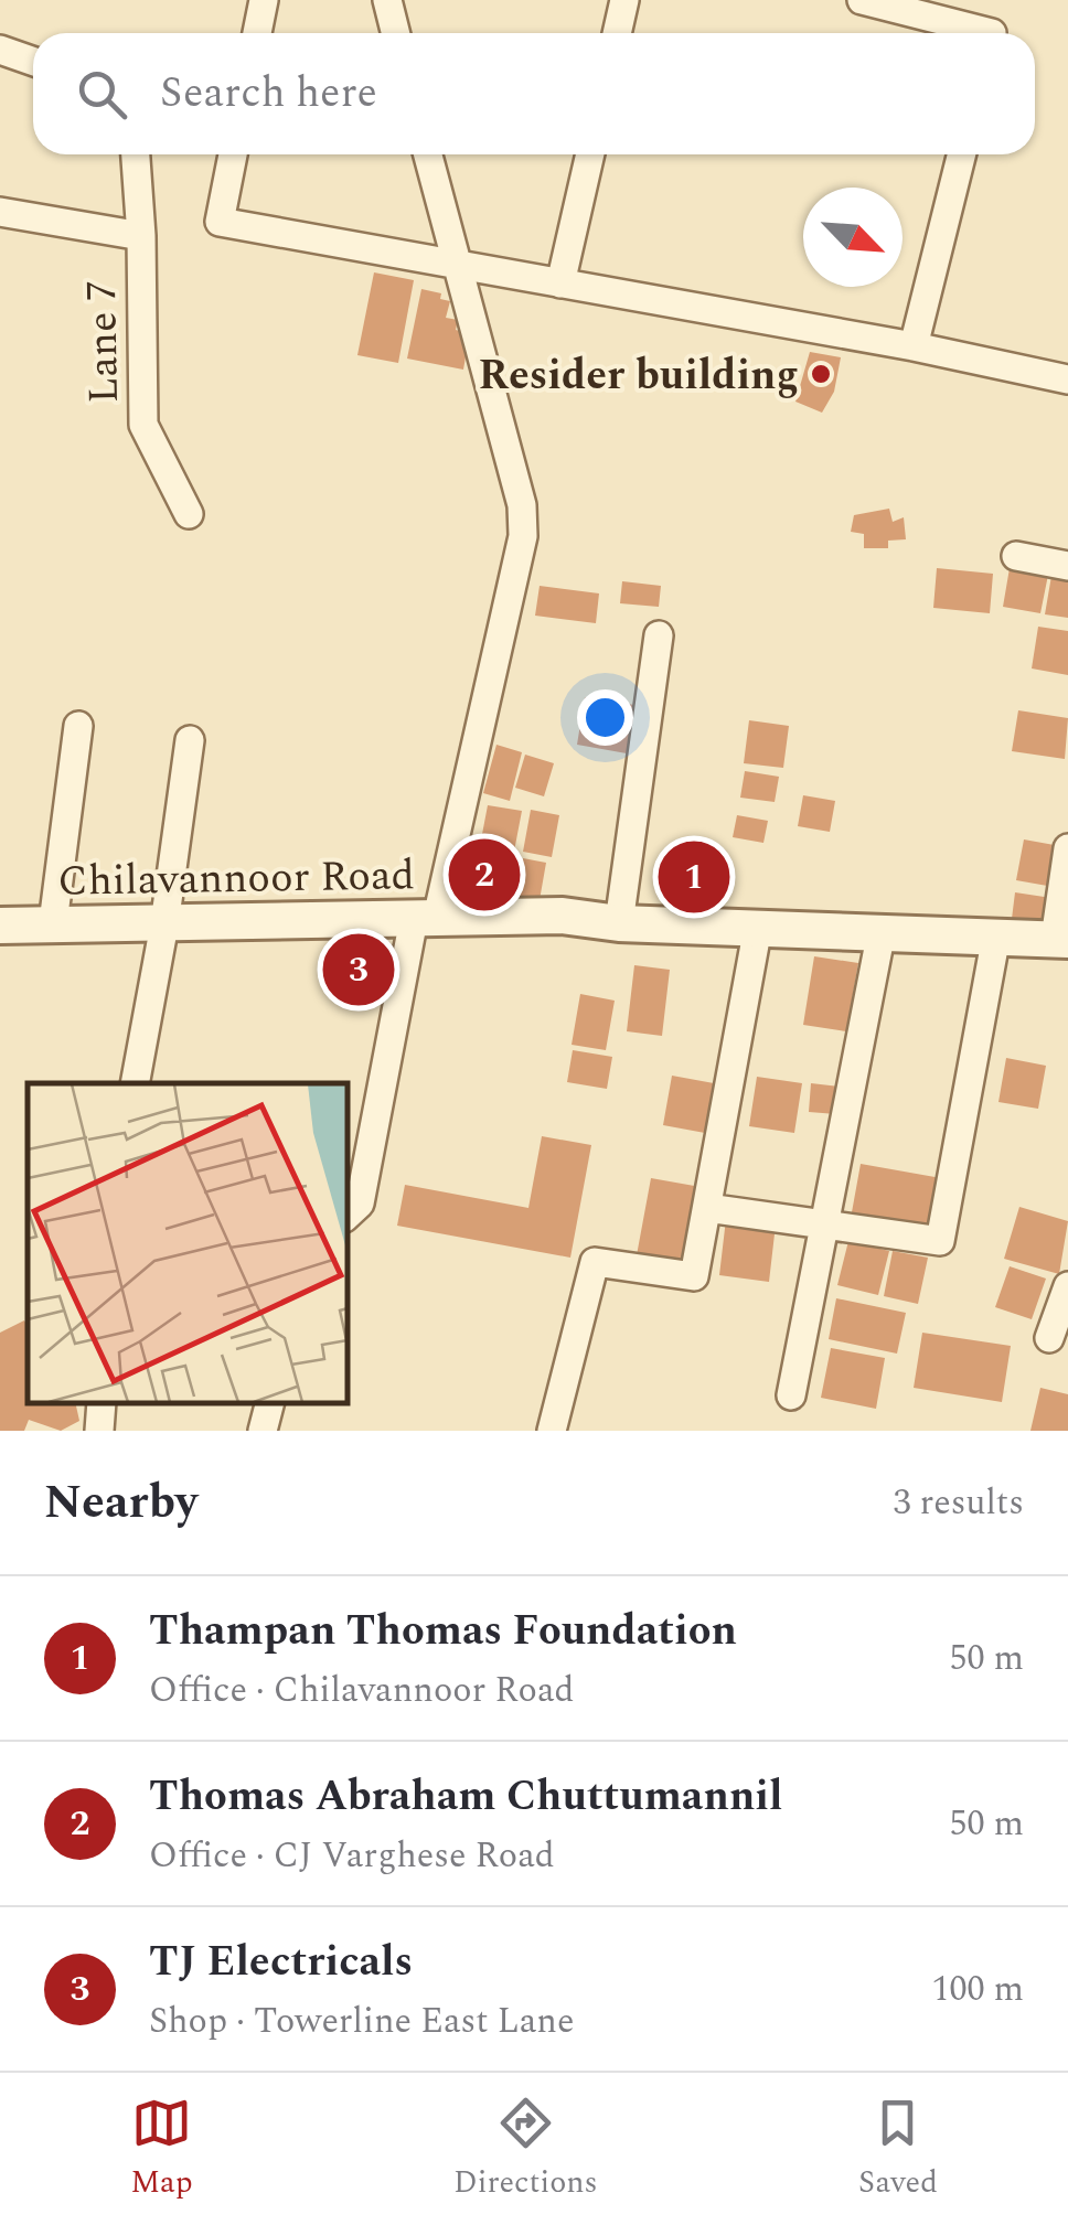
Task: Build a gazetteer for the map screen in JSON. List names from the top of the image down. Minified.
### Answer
{"streets":{"street":["Lane 7","Chilavannoor Road"]},"places":["Resider building"],"north":"bottom right","page":{"search":"Search here","pins":["2","1","3"],"heading":["Nearby","3 results"],"list":[{"mark":"1","name":"Thampan Thomas Foundation","note":"Office · Chilavannoor Road","value":"50 m"},{"mark":"2","name":"Thomas Abraham Chuttumannil","note":"Office · CJ Varghese Road","value":"50 m"},{"mark":"3","name":"TJ Electricals","note":"Shop · Towerline East Lane","value":"100 m"}],"nav":["Map","Directions","Saved"]}}
